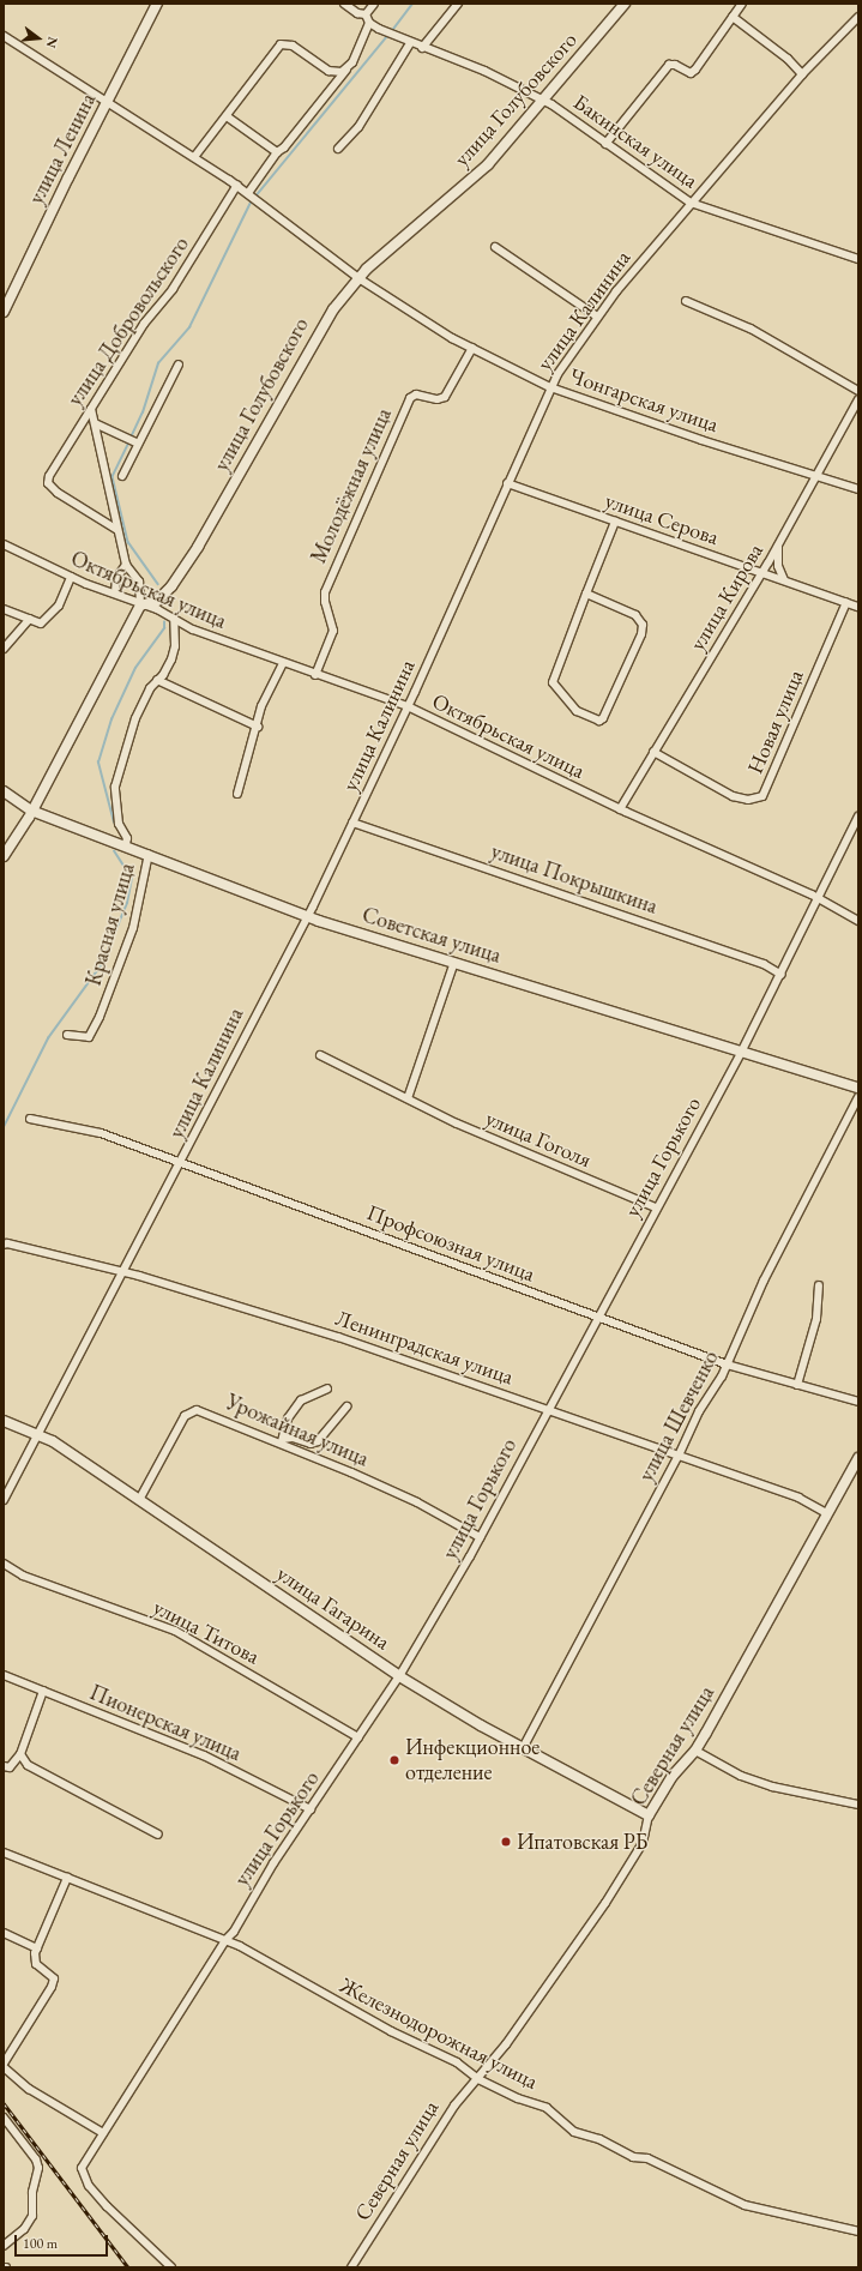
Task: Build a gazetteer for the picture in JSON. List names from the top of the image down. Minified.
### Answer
{"streets":{"street":["улица Голубовского","Бакинская улица","улица Ленина","улица Калинина","улица Добровольского","Чонгарская улица","Молодёжная улица","улица Серова","Октябрьская улица","улица Кирова","Новая улица","улица Покрышкина","Красная улица","Советская улица","улица Гоголя","улица Горького","Профсоюзная улица","Ленинградская улица","улица Шевченко","Урожайная улица","улица Гагарина","улица Титова","Пионерская улица","Северная улица","Железнодорожная улица"]},"crossings":[["улица Голубовского","Бакинская улица"],["улица Голубовского","Чонгарская улица"],["улица Голубовского","Октябрьская улица"],["Бакинская улица","улица Калинина"],["улица Калинина","Чонгарская улица"],["улица Калинина","улица Серова"],["улица Калинина","Октябрьская улица"],["улица Калинина","улица Покрышкина"],["улица Калинина","Советская улица"],["улица Калинина","Профсоюзная улица"],["улица Калинина","Ленинградская улица"],["улица Калинина","улица Гагарина"],["Чонгарская улица","Молодёжная улица"],["Чонгарская улица","улица Кирова"],["Молодёжная улица","Октябрьская улица"],["улица Серова","улица Кирова"],["улица Серова","Новая улица"],["Октябрьская улица","улица Кирова"],["Октябрьская улица","улица Горького"],["улица Кирова","Новая улица"],["улица Покрышкина","улица Горького"],["Красная улица","Советская улица"],["Советская улица","улица Горького"],["улица Гоголя","улица Горького"],["улица Горького","Профсоюзная улица"],["улица Горького","Ленинградская улица"],["улица Горького","Урожайная улица"],["улица Горького","улица Гагарина"],["улица Горького","улица Титова"],["улица Горького","Пионерская улица"],["улица Горького","Железнодорожная улица"],["Профсоюзная улица","улица Шевченко"],["Ленинградская улица","улица Шевченко"],["Ленинградская улица","Северная улица"],["улица Шевченко","улица Гагарина"],["Урожайная улица","улица Гагарина"],["улица Гагарина","Северная улица"],["Северная улица","Железнодорожная улица"]],"places":["Инфекционное отделение","Ипатовская РБ"],"scale_bar":"100 m","north":"right"}
